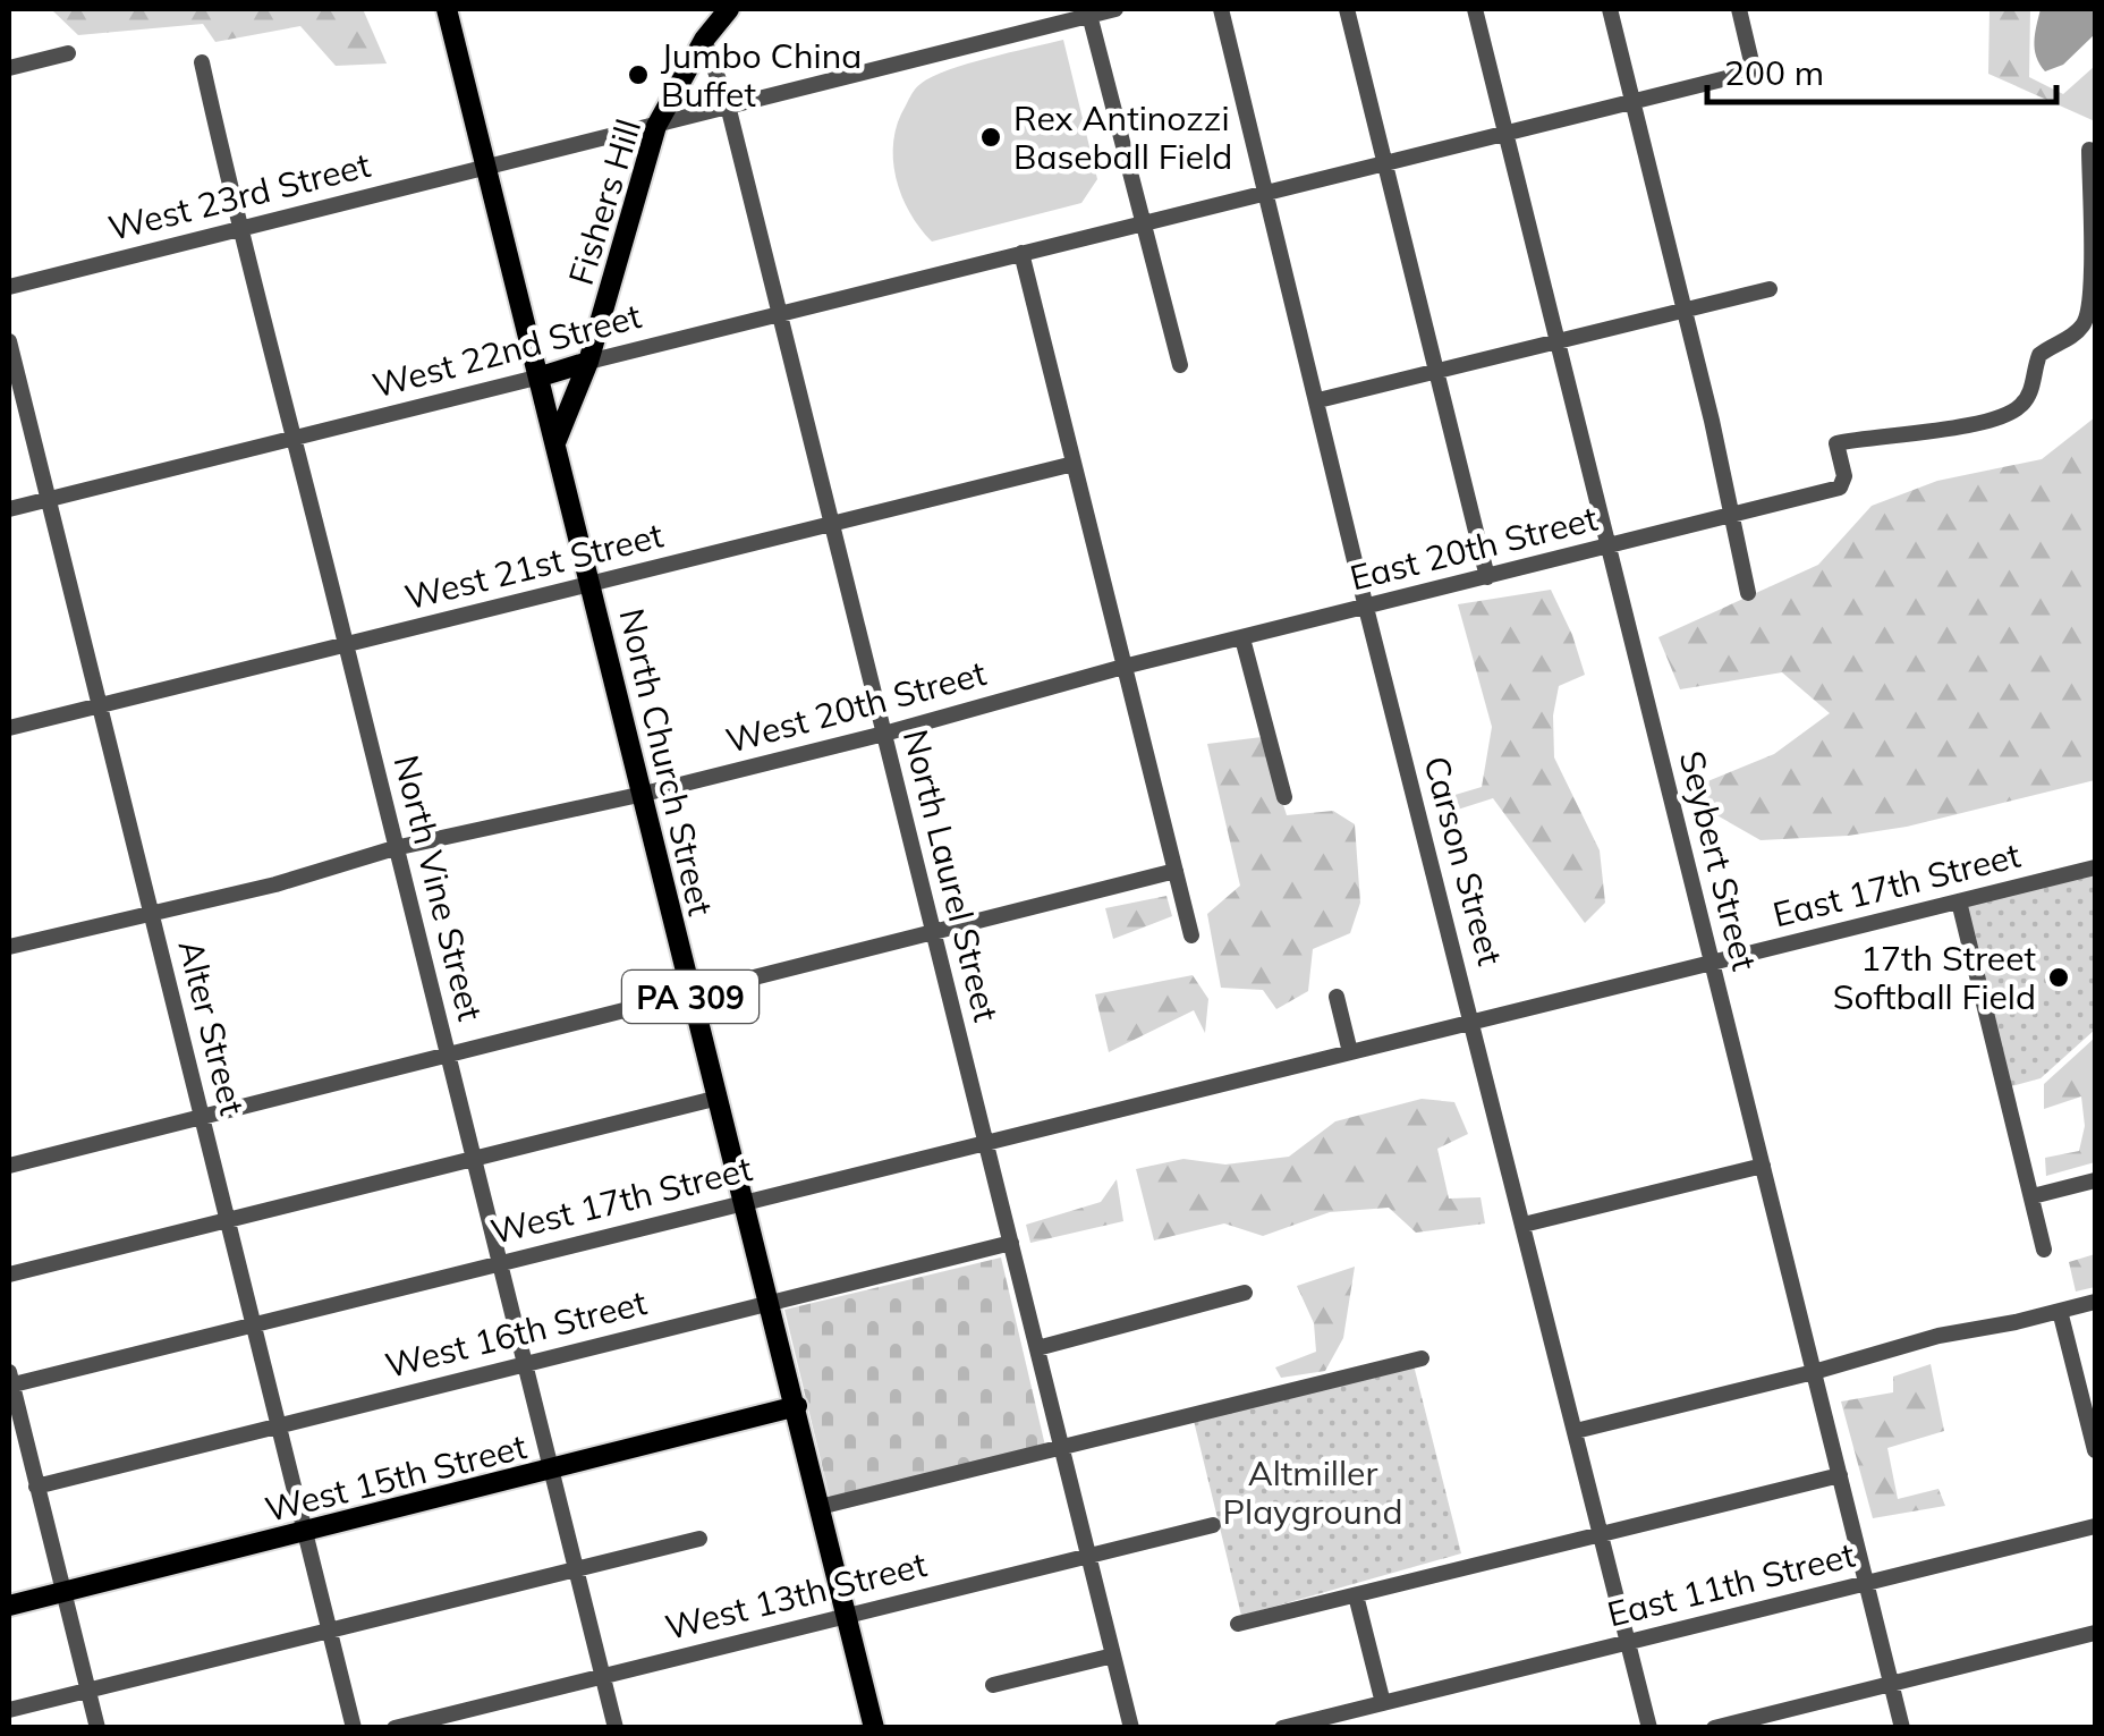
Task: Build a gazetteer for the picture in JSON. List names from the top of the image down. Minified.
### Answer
{"streets":{"main road":["Fishers Hill","West 22nd Street","North Church Street","PA 309","West 15th Street"],"street":["West 23rd Street","East 20th Street","West 21st Street","West 20th Street","Carson Street","Seybert Street","North Laurel Street","East 17th Street","North Vine Street","Alter Street","West 17th Street","West 16th Street","East 11th Street","West 13th Street"]},"crossings":[["West 23rd Street","Fishers Hill"],["West 23rd Street","North Church Street"],["West 23rd Street","North Laurel Street"],["West 23rd Street","North Vine Street"],["Fishers Hill","West 22nd Street"],["Fishers Hill","North Church Street"],["Fishers Hill","North Laurel Street"],["West 22nd Street","North Church Street"],["West 22nd Street","Carson Street"],["West 22nd Street","Seybert Street"],["West 22nd Street","North Laurel Street"],["West 22nd Street","North Vine Street"],["West 22nd Street","Alter Street"],["East 20th Street","West 20th Street"],["East 20th Street","Carson Street"],["East 20th Street","Seybert Street"],["West 21st Street","North Church Street"],["West 21st Street","North Laurel Street"],["West 21st Street","North Vine Street"],["West 21st Street","Alter Street"],["West 20th Street","North Church Street"],["West 20th Street","North Laurel Street"],["West 20th Street","North Vine Street"],["West 20th Street","Alter Street"],["North Church Street","West 17th Street"],["North Church Street","West 16th Street"],["North Church Street","West 15th Street"],["North Church Street","West 13th Street"],["Carson Street","East 17th Street"],["Carson Street","East 11th Street"],["Seybert Street","East 17th Street"],["Seybert Street","East 11th Street"],["North Laurel Street","West 17th Street"],["North Laurel Street","West 16th Street"],["North Laurel Street","West 13th Street"],["East 17th Street","West 17th Street"],["North Vine Street","West 17th Street"],["North Vine Street","West 16th Street"],["North Vine Street","West 15th Street"],["North Vine Street","West 13th Street"],["Alter Street","West 17th Street"],["Alter Street","West 16th Street"],["Alter Street","West 15th Street"]],"parks":["Altmiller Playground"],"places":["Jumbo China Buffet","Rex Antinozzi Baseball Field","17th Street Softball Field"],"scale_bar":"200 m"}
